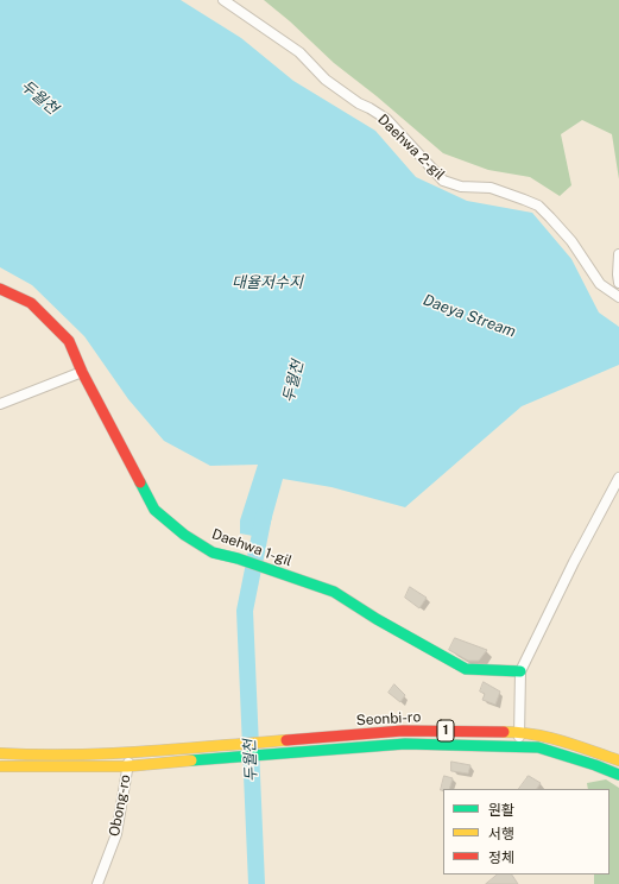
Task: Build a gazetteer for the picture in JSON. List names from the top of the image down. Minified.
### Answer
{"streets":{"main road":["Daehwa 1-gil","Seonbi-ro","1"],"street":["Daehwa 2-gil","Obong-ro"]},"crossings":[["Seonbi-ro","1"],["Seonbi-ro","Obong-ro"],["1","Obong-ro"]],"water":["두월천","대율저수지","Daeya Stream"],"legend":["원활","서행","정체"]}
